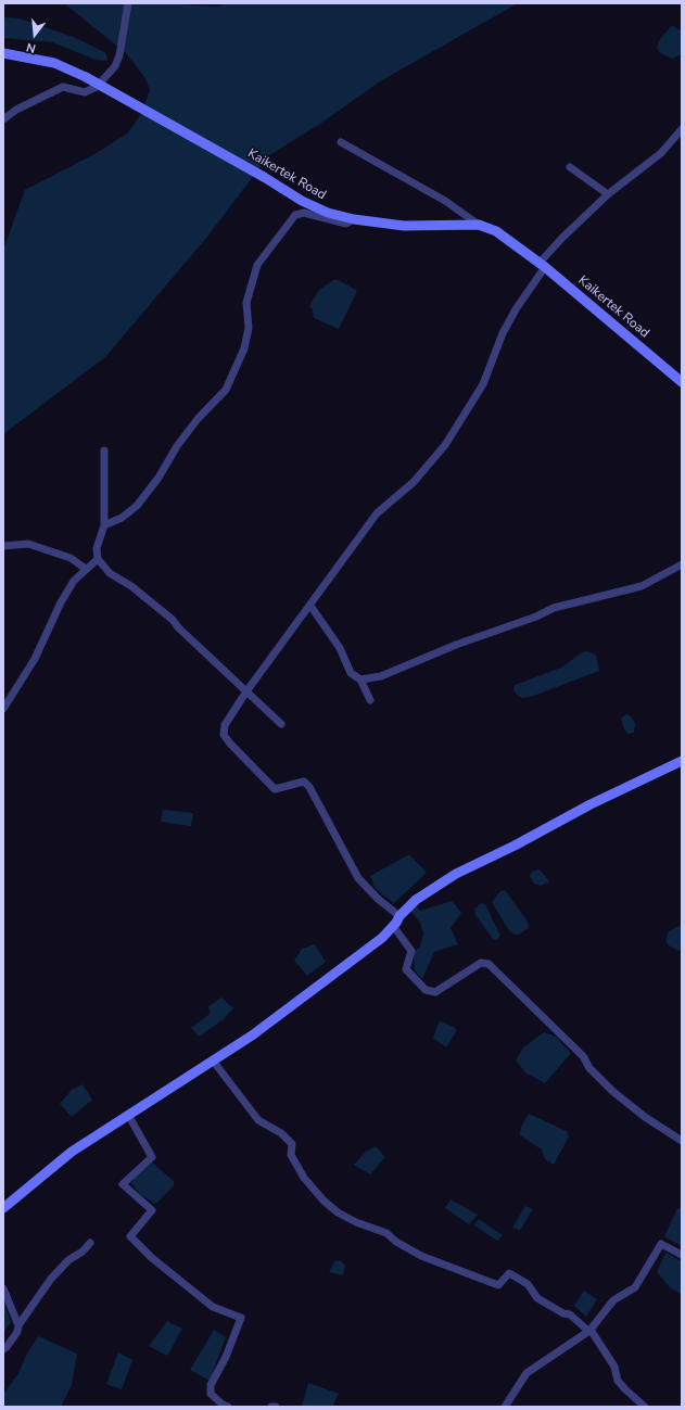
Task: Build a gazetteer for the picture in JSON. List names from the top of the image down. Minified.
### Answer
{"streets":{"main road":["Kaikertek Road"]},"north":"bottom"}
